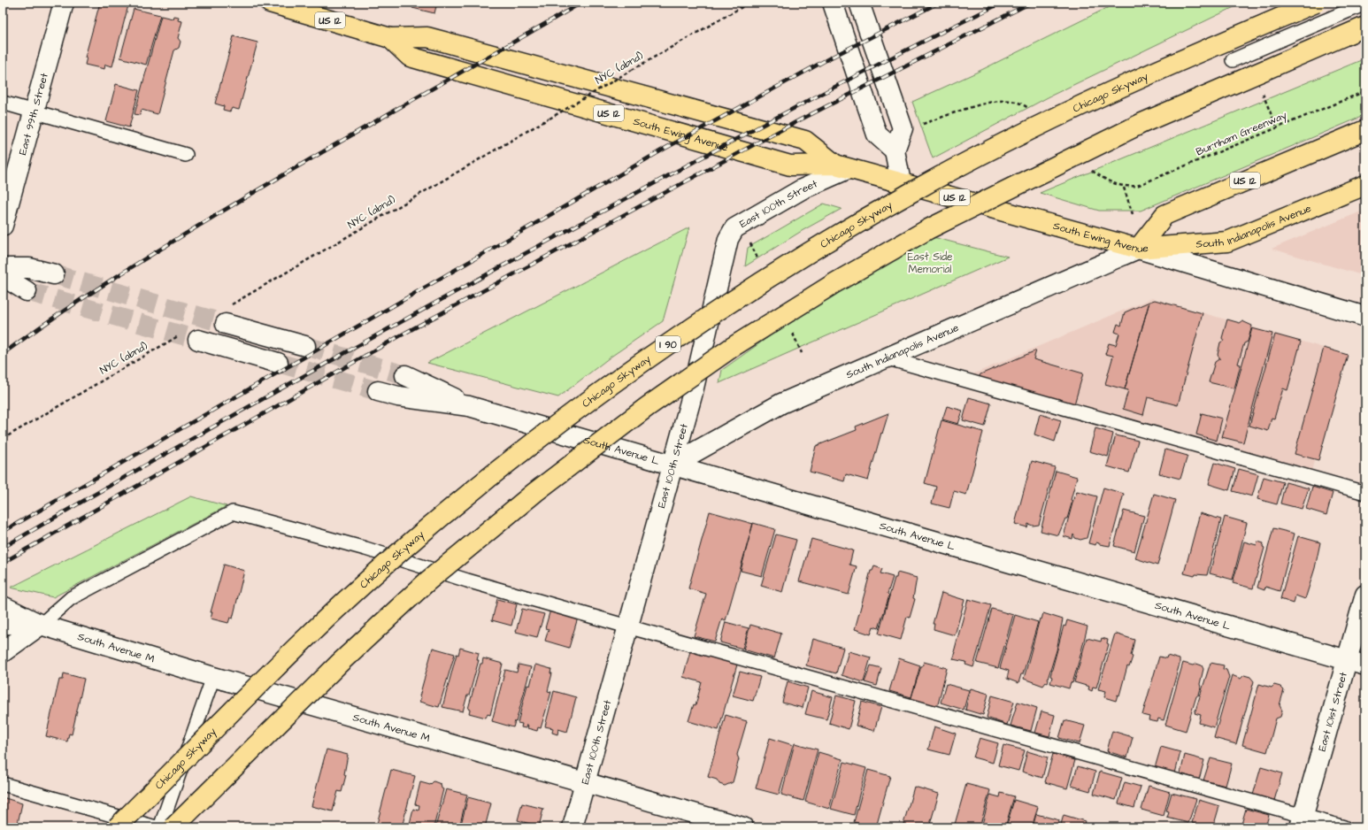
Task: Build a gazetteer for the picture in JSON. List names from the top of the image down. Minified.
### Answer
{"streets":{"main road":["US 12","Chicago Skyway","South Ewing Avenue","South Indianapolis Avenue","I 90"],"street":["East 99th Street","East 100th Street","South Avenue L","South Avenue M","East 101st Street"],"path":["NYC (abnd)","Burnham Greenway"]},"crossings":[["South Ewing Avenue","East 100th Street"],["South Ewing Avenue","South Indianapolis Avenue"],["East 100th Street","South Indianapolis Avenue"],["East 100th Street","South Avenue L"],["East 100th Street","South Avenue M"],["South Indianapolis Avenue","South Avenue L"],["South Avenue L","East 101st Street"]],"parks":["East Side Memorial"]}
